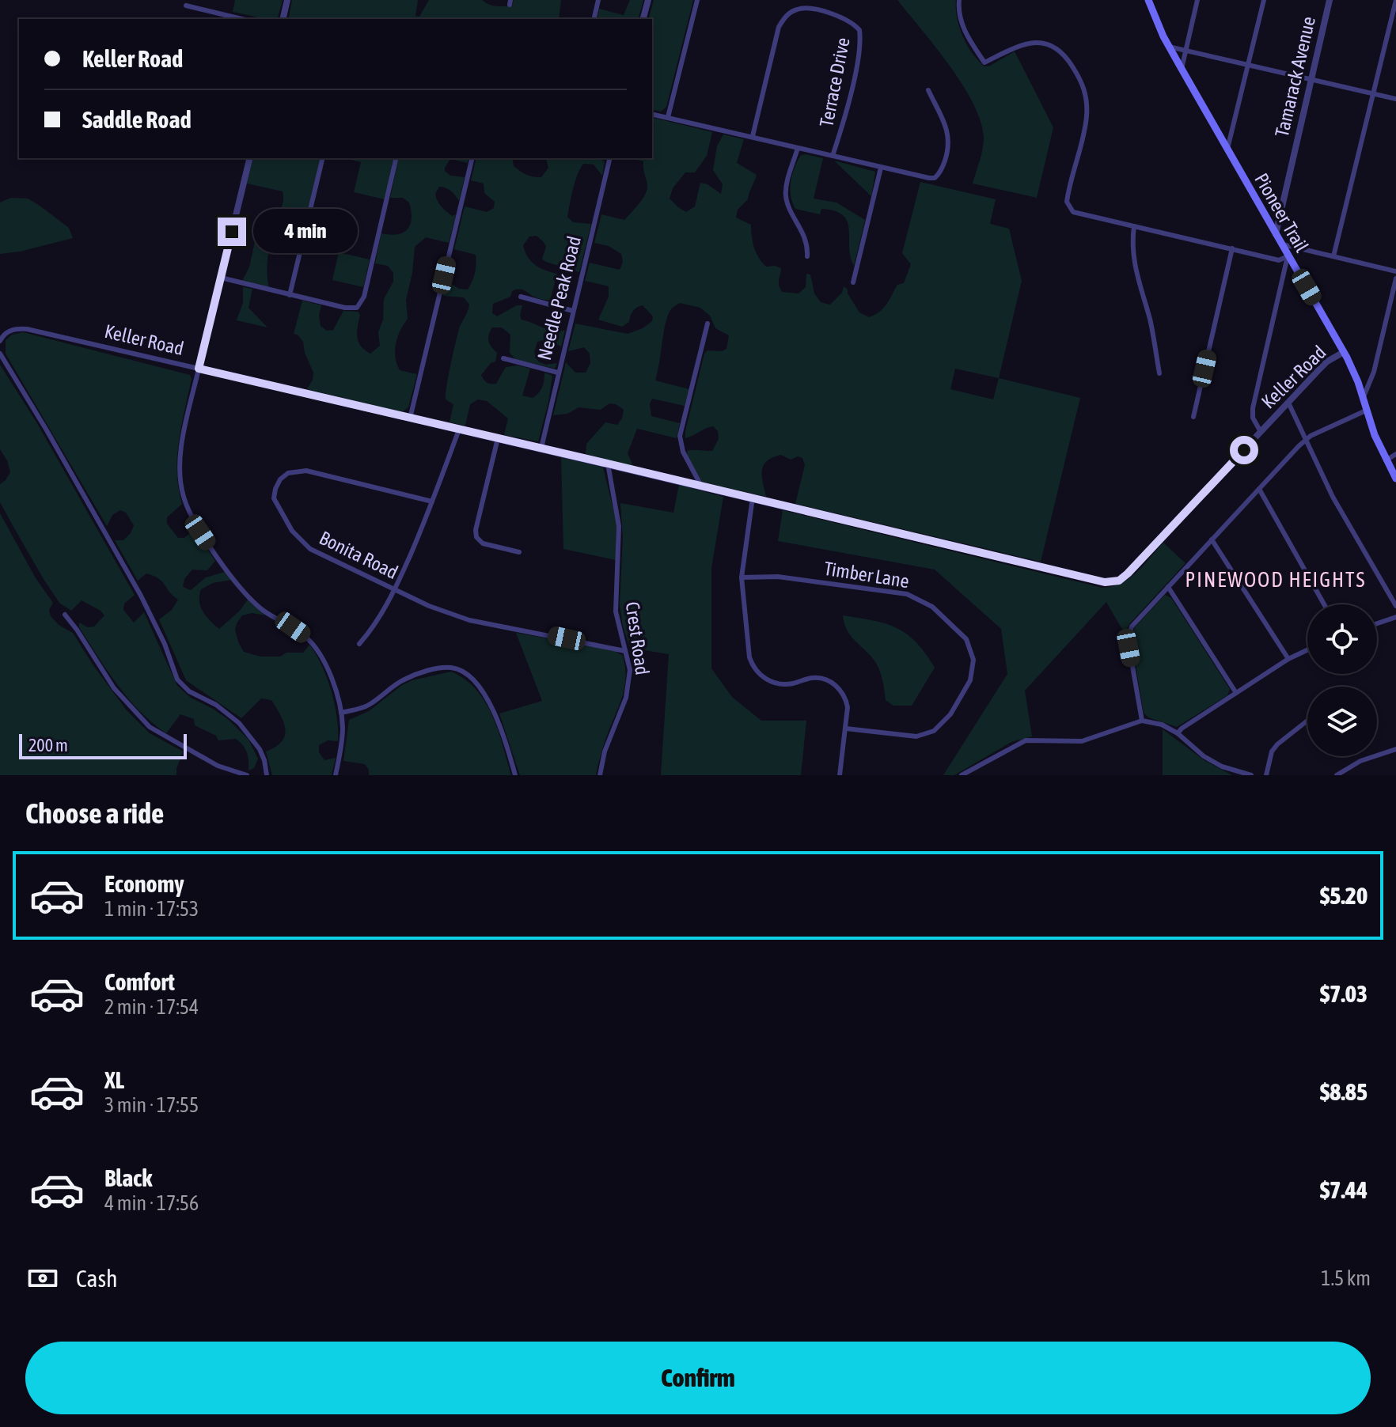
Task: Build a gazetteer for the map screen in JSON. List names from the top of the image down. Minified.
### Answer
{"streets":{"main road":["Pioneer Trail"],"street":["Tamarack Avenue","Terrace Drive","Needle Peak Road","Keller Road","Bonita Road","Timber Lane","Crest Road"]},"crossings":[["Tamarack Avenue","Pioneer Trail"],["Pioneer Trail","Keller Road"],["Needle Peak Road","Keller Road"],["Keller Road","Crest Road"],["Bonita Road","Crest Road"]],"districts":["PINEWOOD HEIGHTS"],"scale_bar":"200 m","page":{"banner":["Keller Road","Saddle Road"],"bubble":"4 min","scale":"200 m","heading":"Choose a ride","list":[{"name":"Economy","note":"1 min · 17:53","value":"$5.20"},{"name":"Comfort","note":"2 min · 17:54","value":"$7.03"},{"name":"XL","note":"3 min · 17:55","value":"$8.85"},{"name":"Black","note":"4 min · 17:56","value":"$7.44"}],"pay":["Cash","1.5 km"],"buttons":"Confirm"}}
